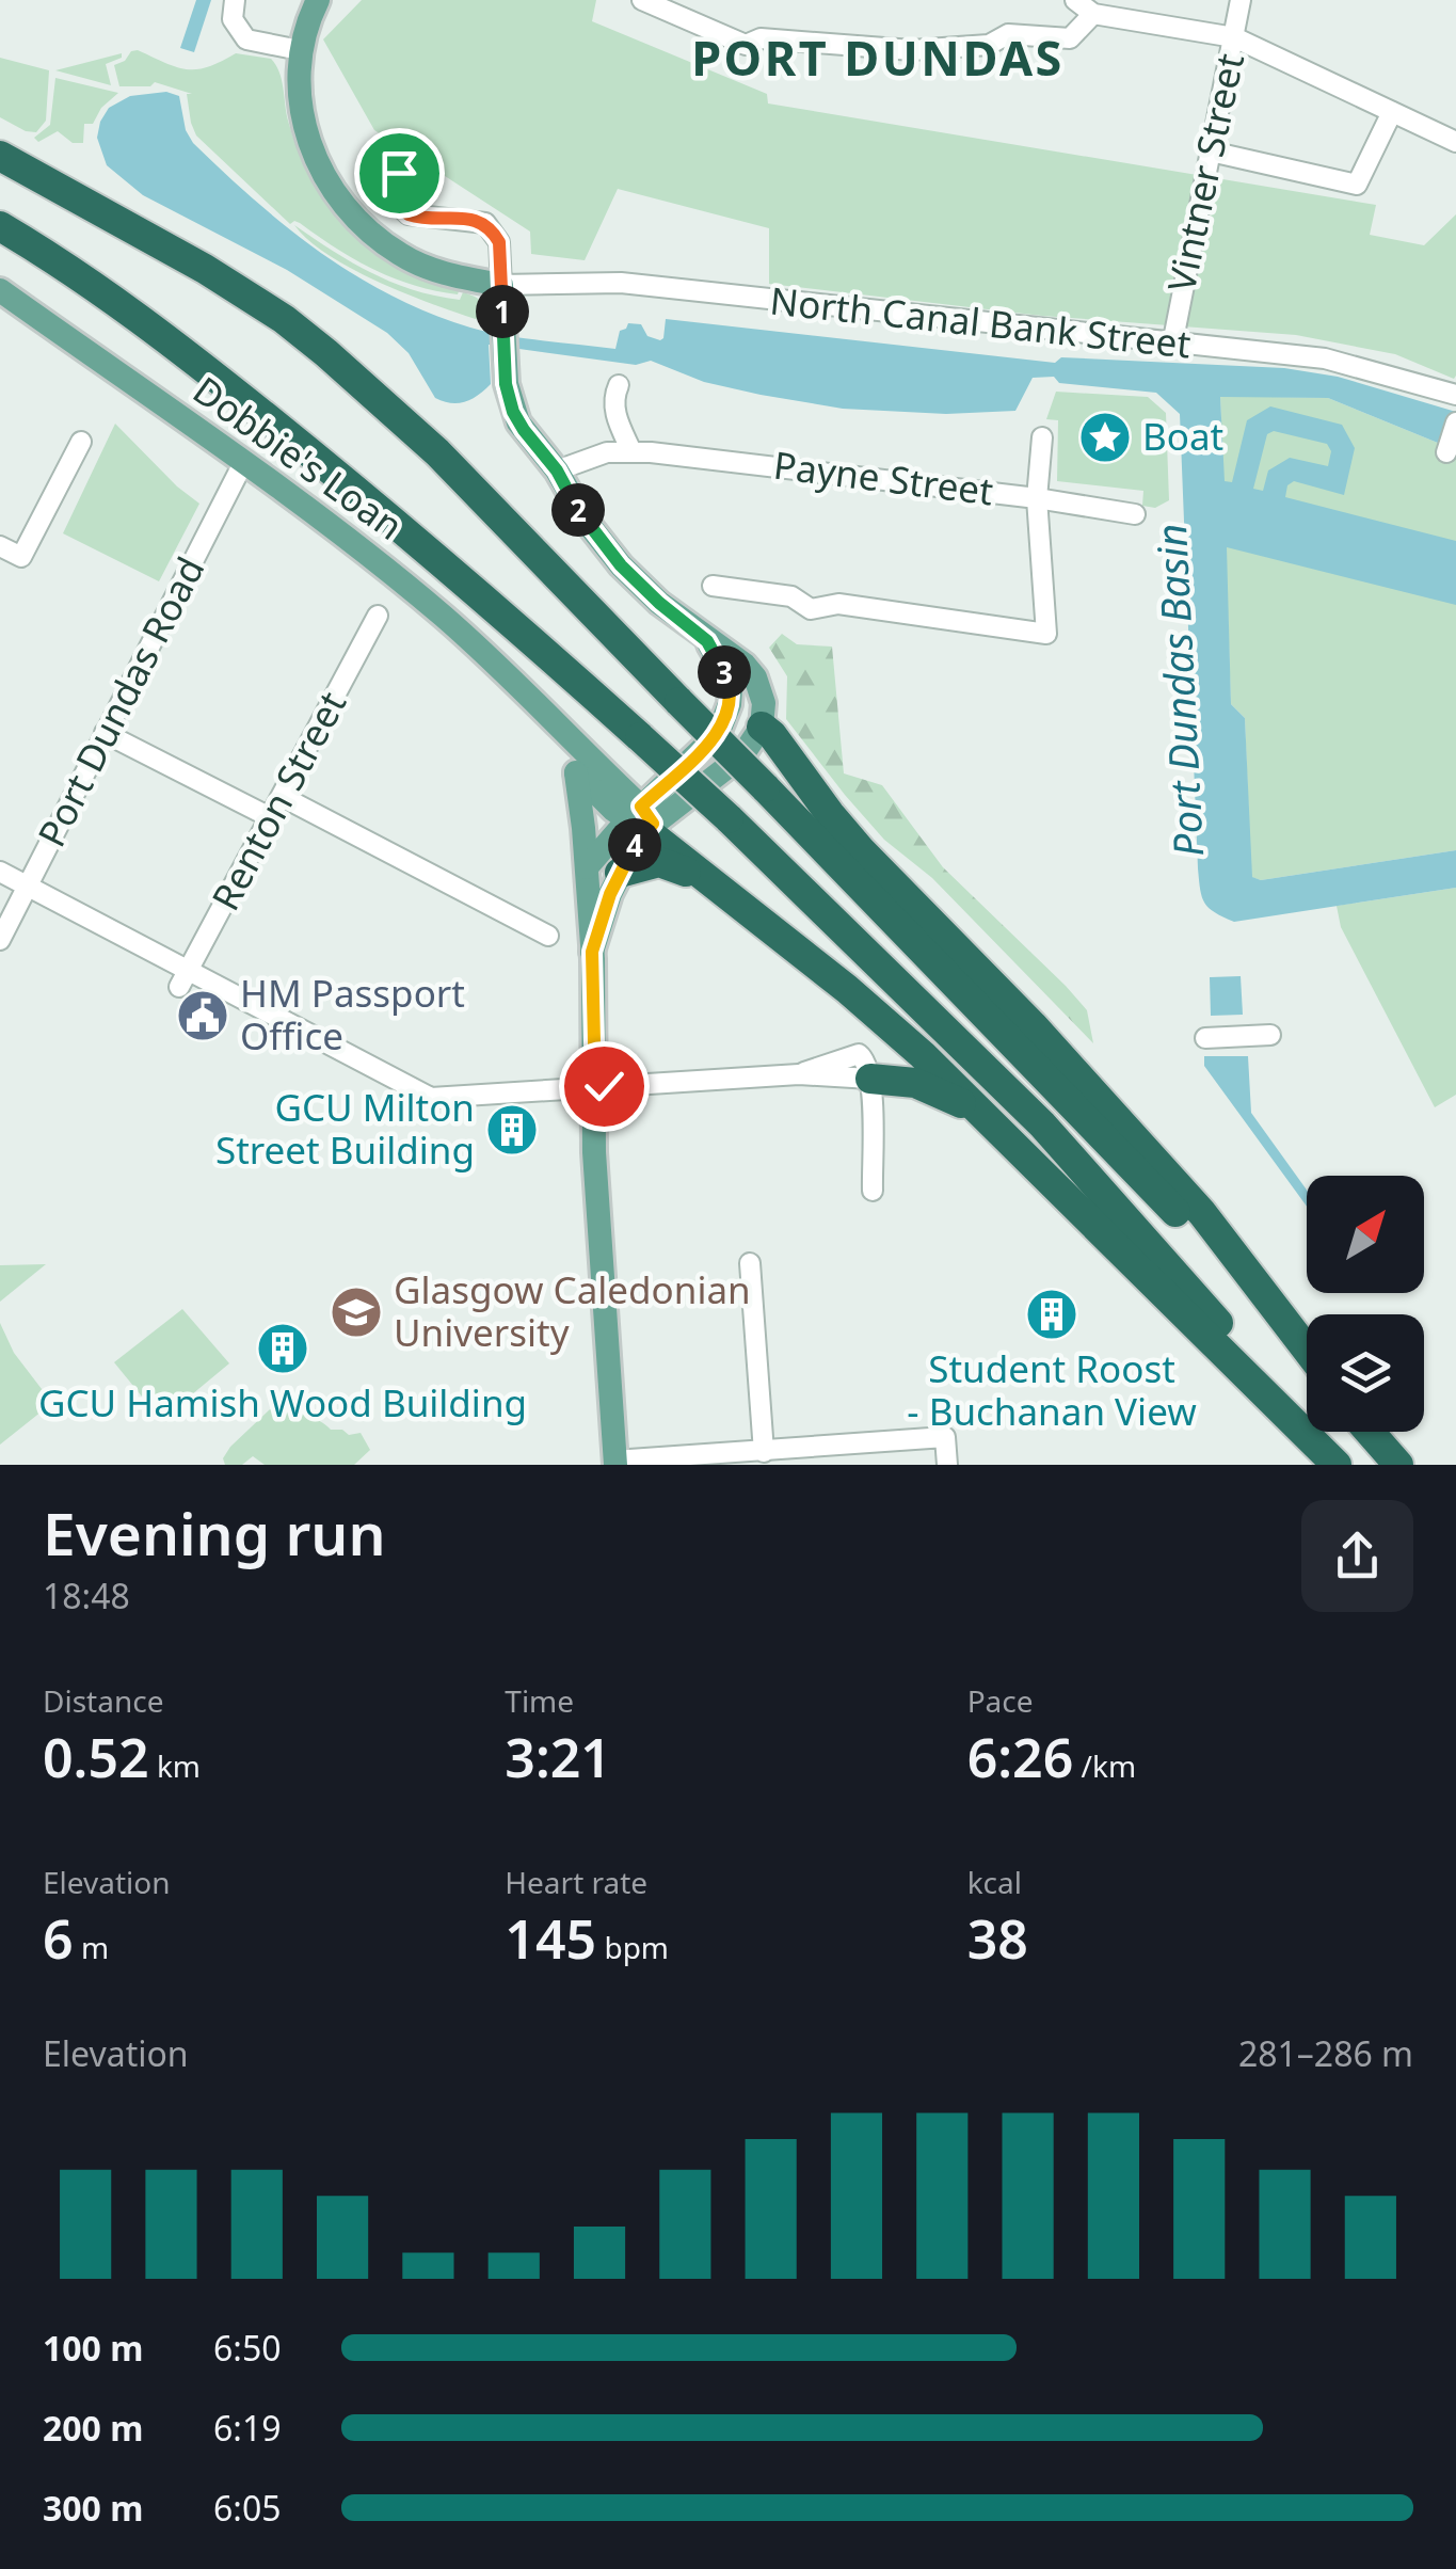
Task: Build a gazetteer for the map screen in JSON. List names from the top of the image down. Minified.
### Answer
{"streets":{"main road":["Dobbie's Loan"],"street":["Vintner Street","North Canal Bank Street","Payne Street","Port Dundas Road","Renton Street"]},"crossings":[["Vintner Street","North Canal Bank Street"],["Dobbie's Loan","Port Dundas Road"]],"districts":["PORT DUNDAS"],"water":["Port Dundas Basin"],"places":{"place":["Boat"],"public building":["HM Passport Office"],"building":["GCU Milton Street Building","Student Roost - Buchanan View","GCU Hamish Wood Building"],"school or university":["Glasgow Caledonian University"]},"north":"top right","page":{"pins":["1","2","3","4"],"heading":["Evening run","18:48"],"stats":[["Distance","0.52 km"],["Time","3:21"],["Pace","6:26 /km"],["Elevation","6 m"],["Heart rate","145 bpm"],["kcal","38"]],"chart":["Elevation","281–286 m"],"list":[{"name":"100 m","note":"6:50"},{"name":"200 m","note":"6:19"},{"name":"300 m","note":"6:05"}]}}
